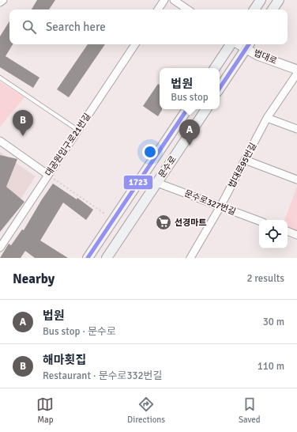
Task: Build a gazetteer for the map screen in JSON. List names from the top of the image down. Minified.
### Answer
{"streets":{"main road":["문수로"],"street":["법대로","대공원입구로21번길","법대로95번길","문수로327번길"]},"crossings":[["법대로95번길","문수로327번길"],["문수로","문수로327번길"]],"places":{"supermarket":["선경마트"]},"lines":["transit line 1723"],"page":{"search":"Search here","popup":["법원","Bus stop"],"pins":["B","A"],"heading":["Nearby","2 results"],"list":[{"mark":"A","name":"법원","note":"Bus stop · 문수로","value":"30 m"},{"mark":"B","name":"해마횟집","note":"Restaurant · 문수로332번길","value":"110 m"}],"nav":["Map","Directions","Saved"]}}
